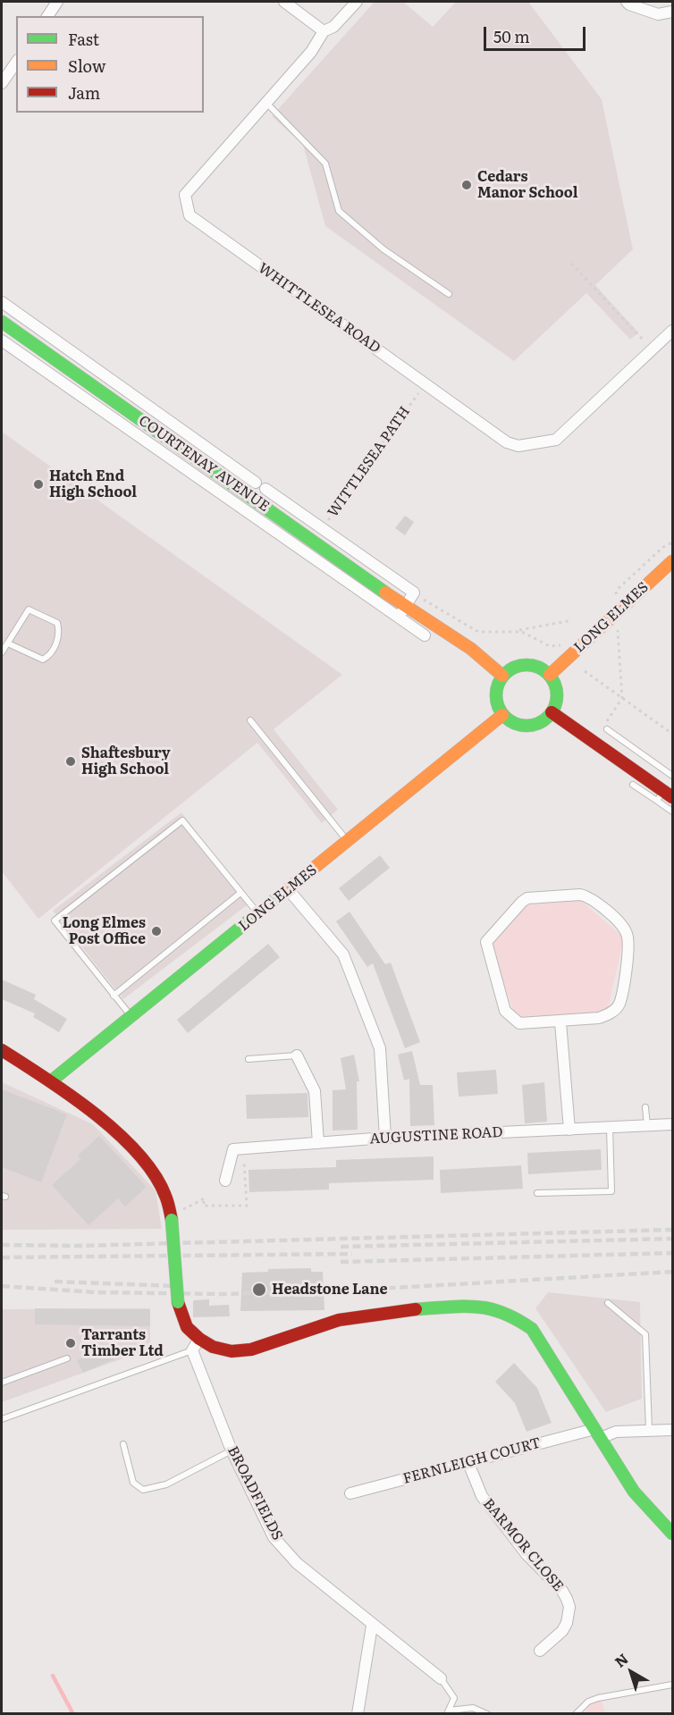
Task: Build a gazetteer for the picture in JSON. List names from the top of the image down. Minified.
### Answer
{"streets":{"street":["WHITTLESEA ROAD","COURTENAY AVENUE","LONG ELMES","AUGUSTINE ROAD","FERNLEIGH COURT","BROADFIELDS","BARMOR CLOSE"],"path":["WITTLESEA PATH"]},"crossings":[["WHITTLESEA ROAD","WITTLESEA PATH"],["WITTLESEA PATH","COURTENAY AVENUE"],["COURTENAY AVENUE","LONG ELMES"],["FERNLEIGH COURT","BARMOR CLOSE"]],"places":["Cedars Manor School","Hatch End High School","Shaftesbury High School","Long Elmes Post Office","Headstone Lane","Tarrants Timber Ltd"],"legend":["Fast","Slow","Jam"],"scale_bar":"50 m","north":"top left"}
